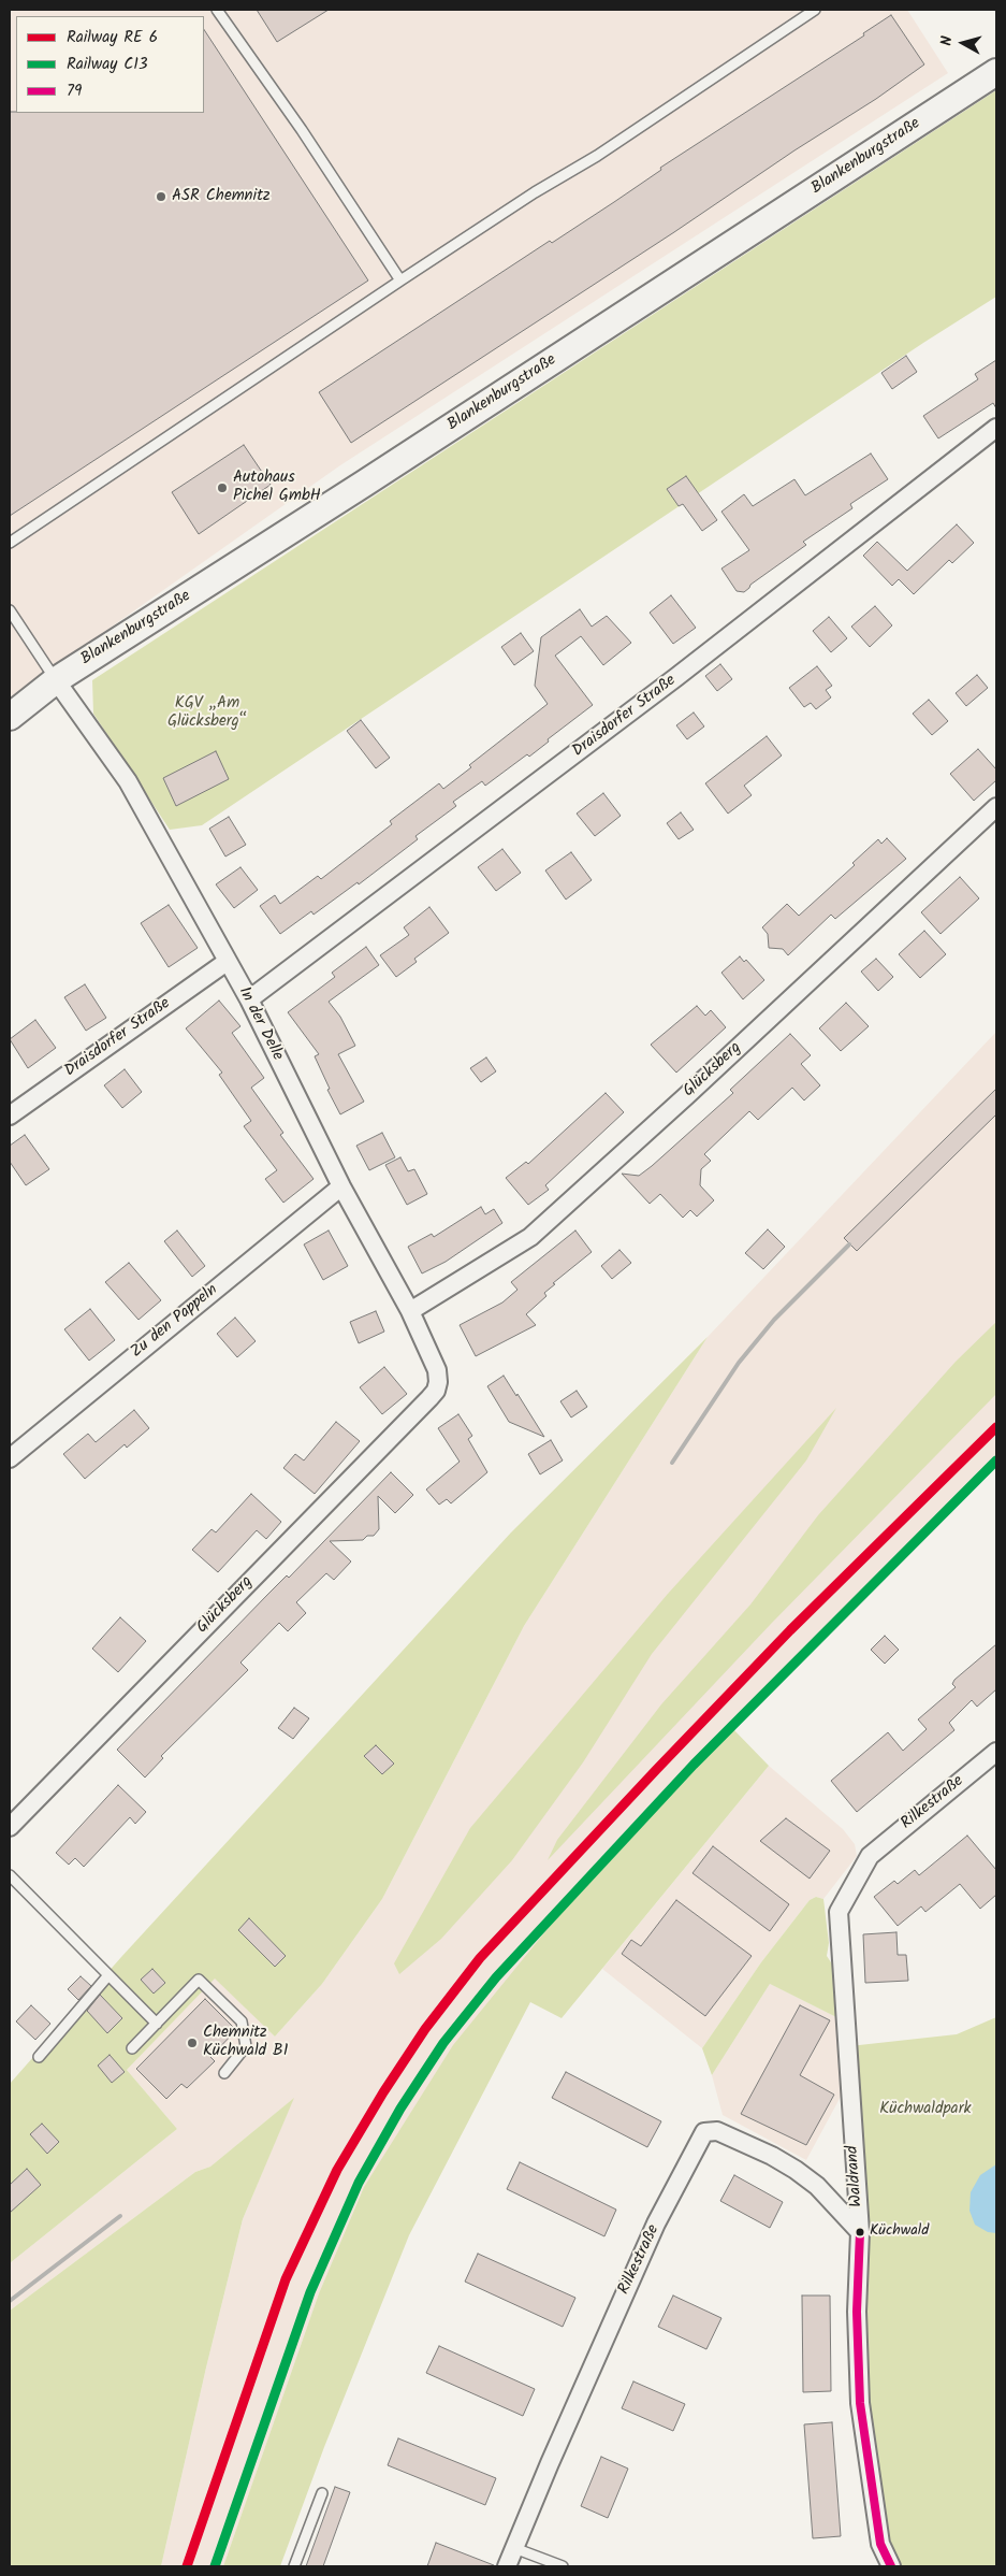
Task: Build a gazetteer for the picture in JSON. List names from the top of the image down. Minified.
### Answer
{"streets":{"main road":["Blankenburgstraße"],"street":["Draisdorfer Straße","In der Delle","Glücksberg","Zu den Pappeln","Rilkestraße","Waldrand"]},"crossings":[["Blankenburgstraße","In der Delle"],["Draisdorfer Straße","In der Delle"],["In der Delle","Glücksberg"],["In der Delle","Zu den Pappeln"],["Rilkestraße","Waldrand"]],"parks":["KGV „Am Glücksberg“","Küchwaldpark"],"places":["ASR Chemnitz","Autohaus Pichel GmbH","Chemnitz Küchwald B1","Küchwald"],"lines":["rail line C13","transit line 79"],"legend":["Railway RE 6","Railway C13","79"],"north":"left"}
